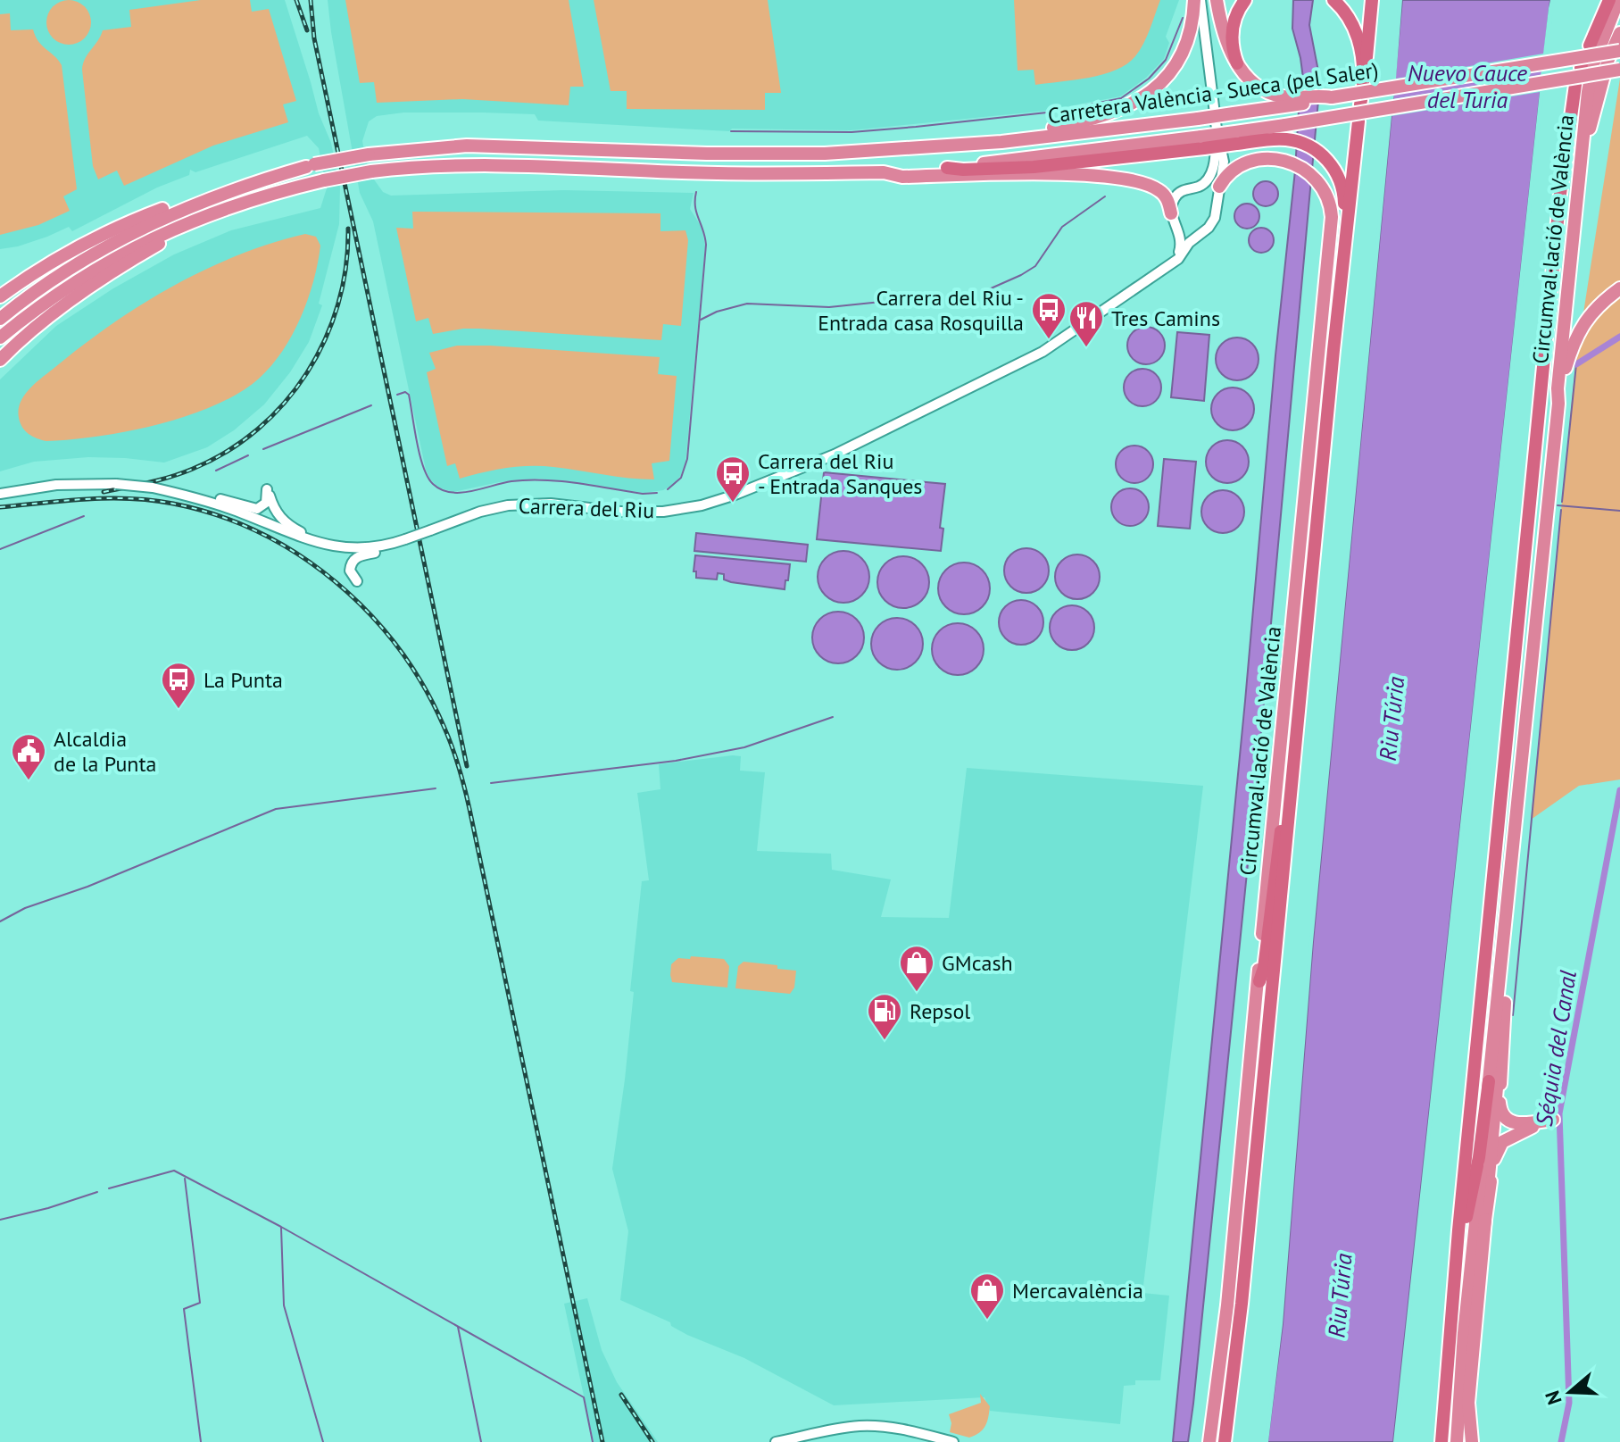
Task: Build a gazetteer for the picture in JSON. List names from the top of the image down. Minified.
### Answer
{"streets":{"highway":["Carretera València - Sueca (pel Saler)","Circumval·lació de València"],"street":["Carrera del Riu"]},"water":["Nuevo Cauce del Turia","Riu Túria","Séquia del Canal"],"places":{"bus stop":["Carrera del Riu - Entrada casa Rosquilla","Carrera del Riu - Entrada Sanques","La Punta"],"restaurant":["Tres Camins"],"public building":["Alcaldia de la Punta"],"shop":["GMcash","Mercavalència"],"fuel station":["Repsol"]},"north":"left"}
